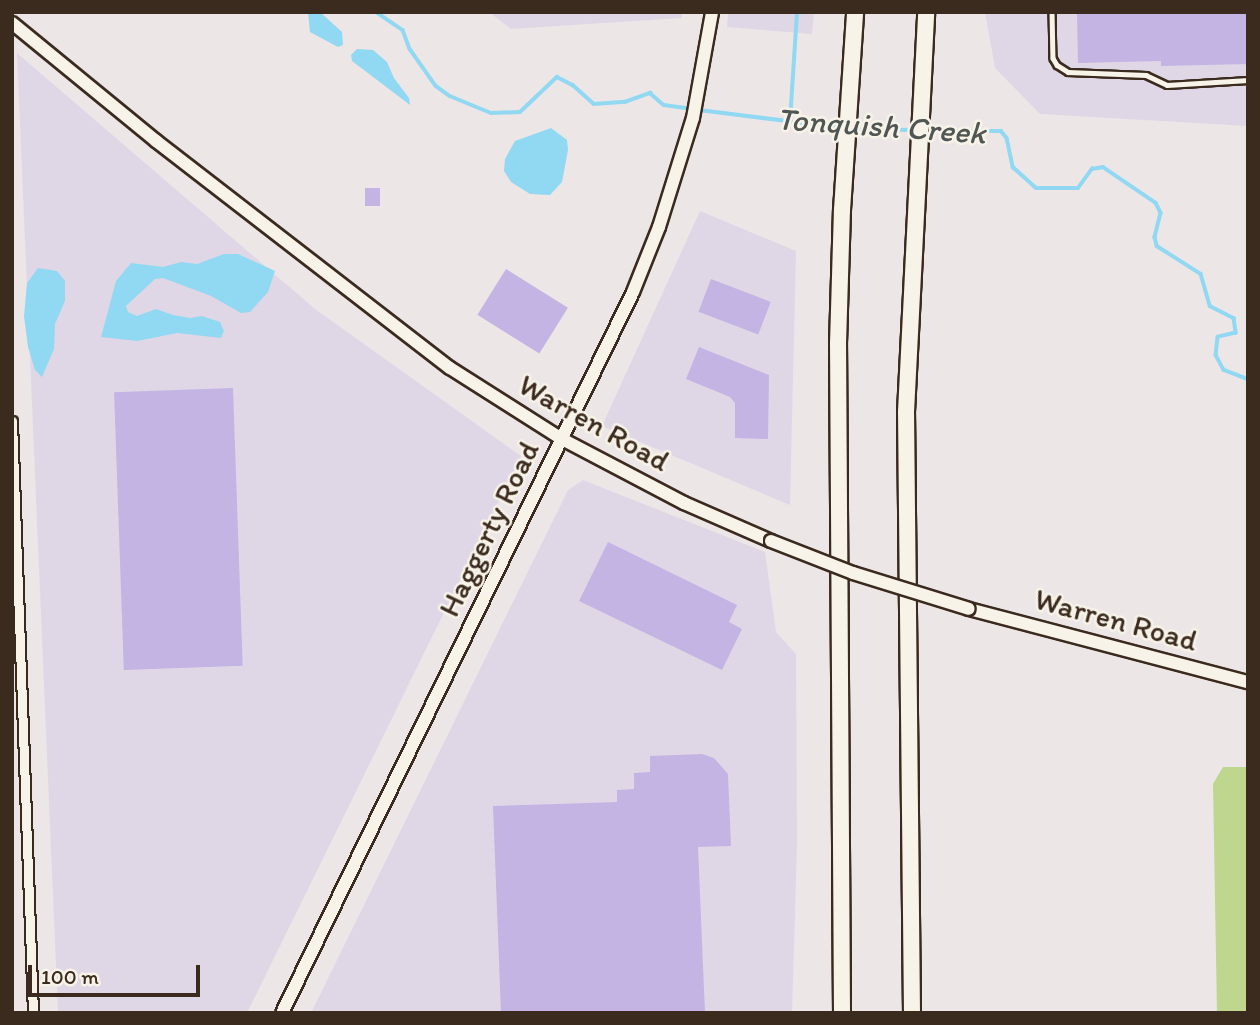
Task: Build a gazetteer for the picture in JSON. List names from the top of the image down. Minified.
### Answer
{"streets":{"main road":["Warren Road","Haggerty Road"]},"crossings":[["Warren Road","Haggerty Road"]],"water":["Tonquish Creek"],"scale_bar":"100 m"}
